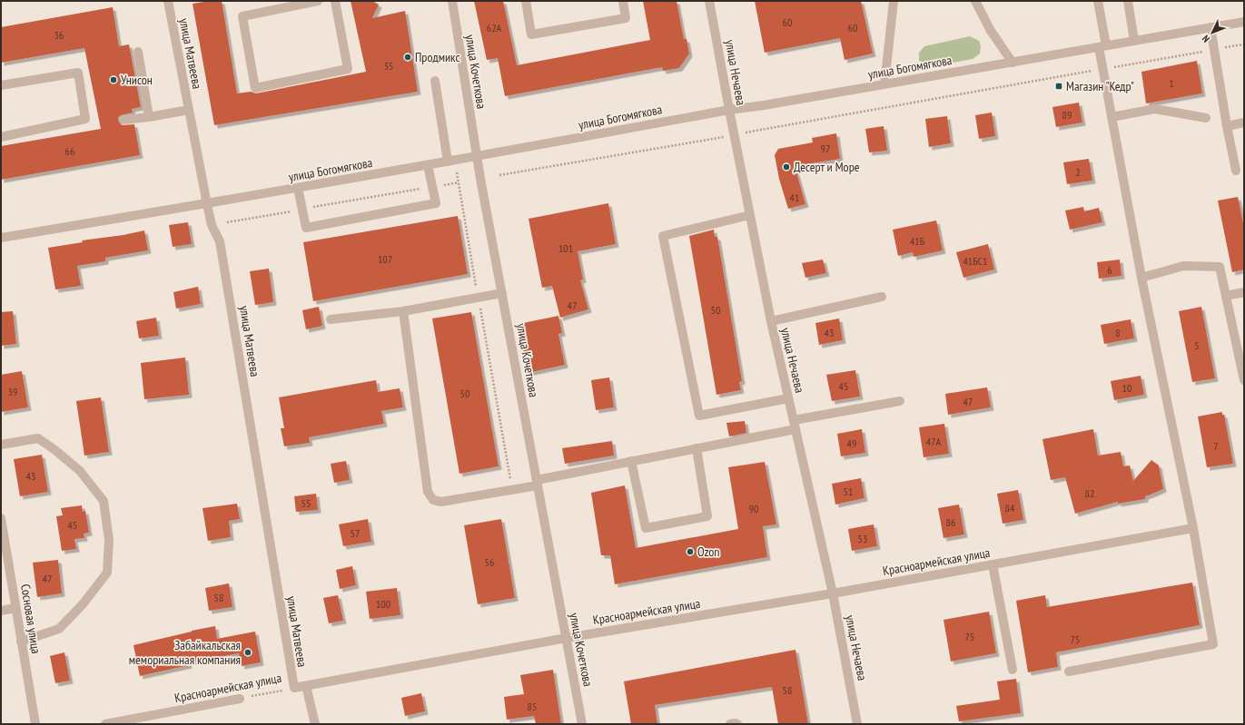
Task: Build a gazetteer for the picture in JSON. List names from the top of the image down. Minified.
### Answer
{"streets":{"street":["улица Матвеева","улица Богомягкова","улица Кочеткова","улица Нечаева","Красноармейская улица","Сосновая улица"]},"crossings":[["улица Матвеева","улица Богомягкова"],["улица Матвеева","Красноармейская улица"],["улица Богомягкова","улица Кочеткова"],["улица Богомягкова","улица Нечаева"],["улица Кочеткова","Красноармейская улица"],["улица Нечаева","Красноармейская улица"]],"places":{"other":["Продмикс","Унисон","Десерт и Море","Ozon","Забайкальская мемориальная компания"],"transit":["Магазин \"Кедр\""]},"house_numbers":["60","62А","60","36","35","1","89","97","66","2","41","41Б","101","107","41БС1","6","47","50","43","8","5","45","10","39","50","47","47А","49","7","43","51","82","55","84","90","86","45","57","53","56","47","58","100","75","75","58","85"],"north":"bottom left"}
